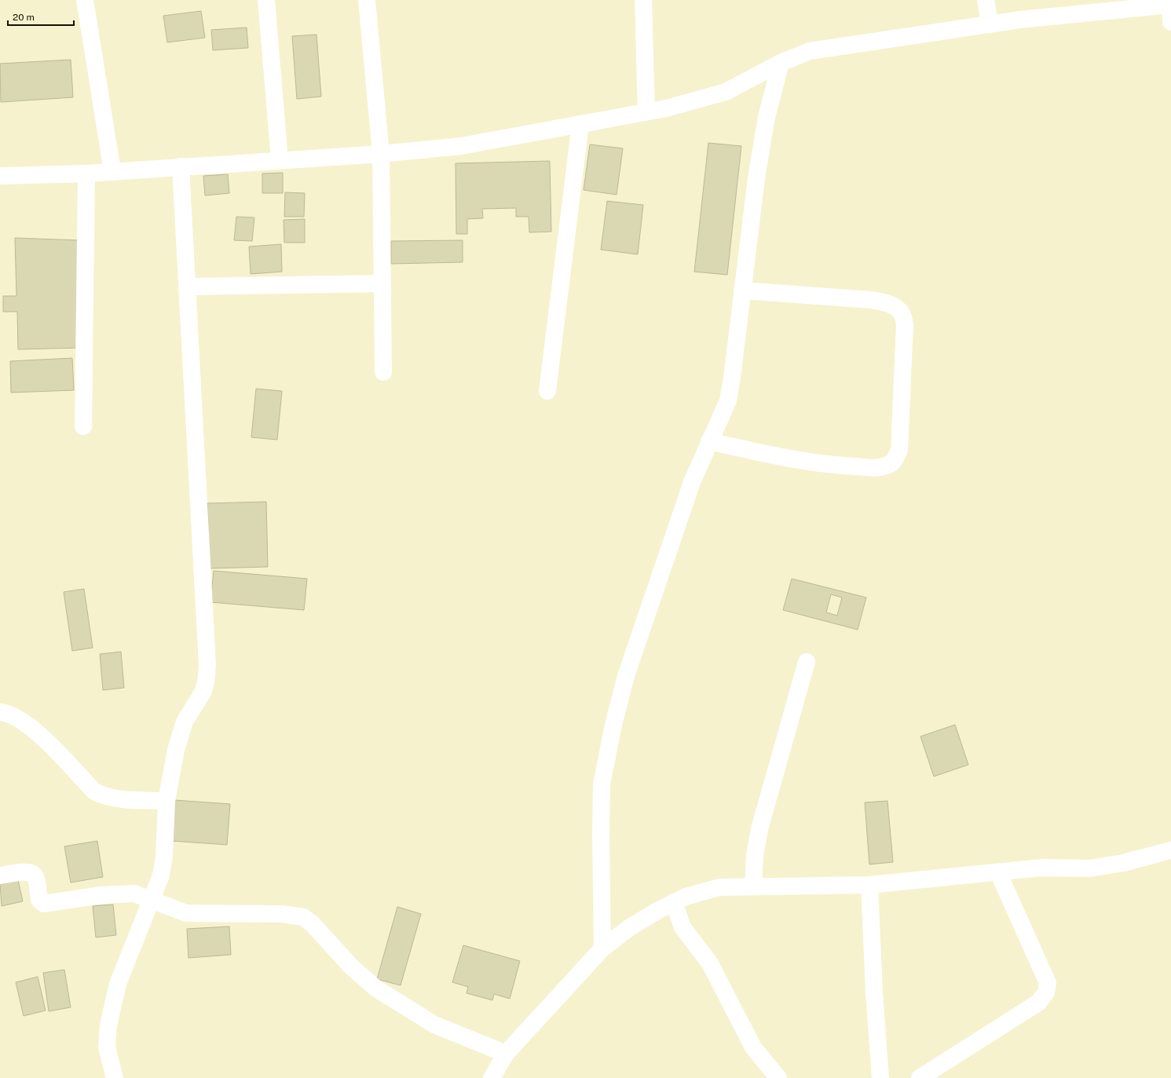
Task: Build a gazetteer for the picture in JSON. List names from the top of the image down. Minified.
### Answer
{"scale_bar":"20 m"}
